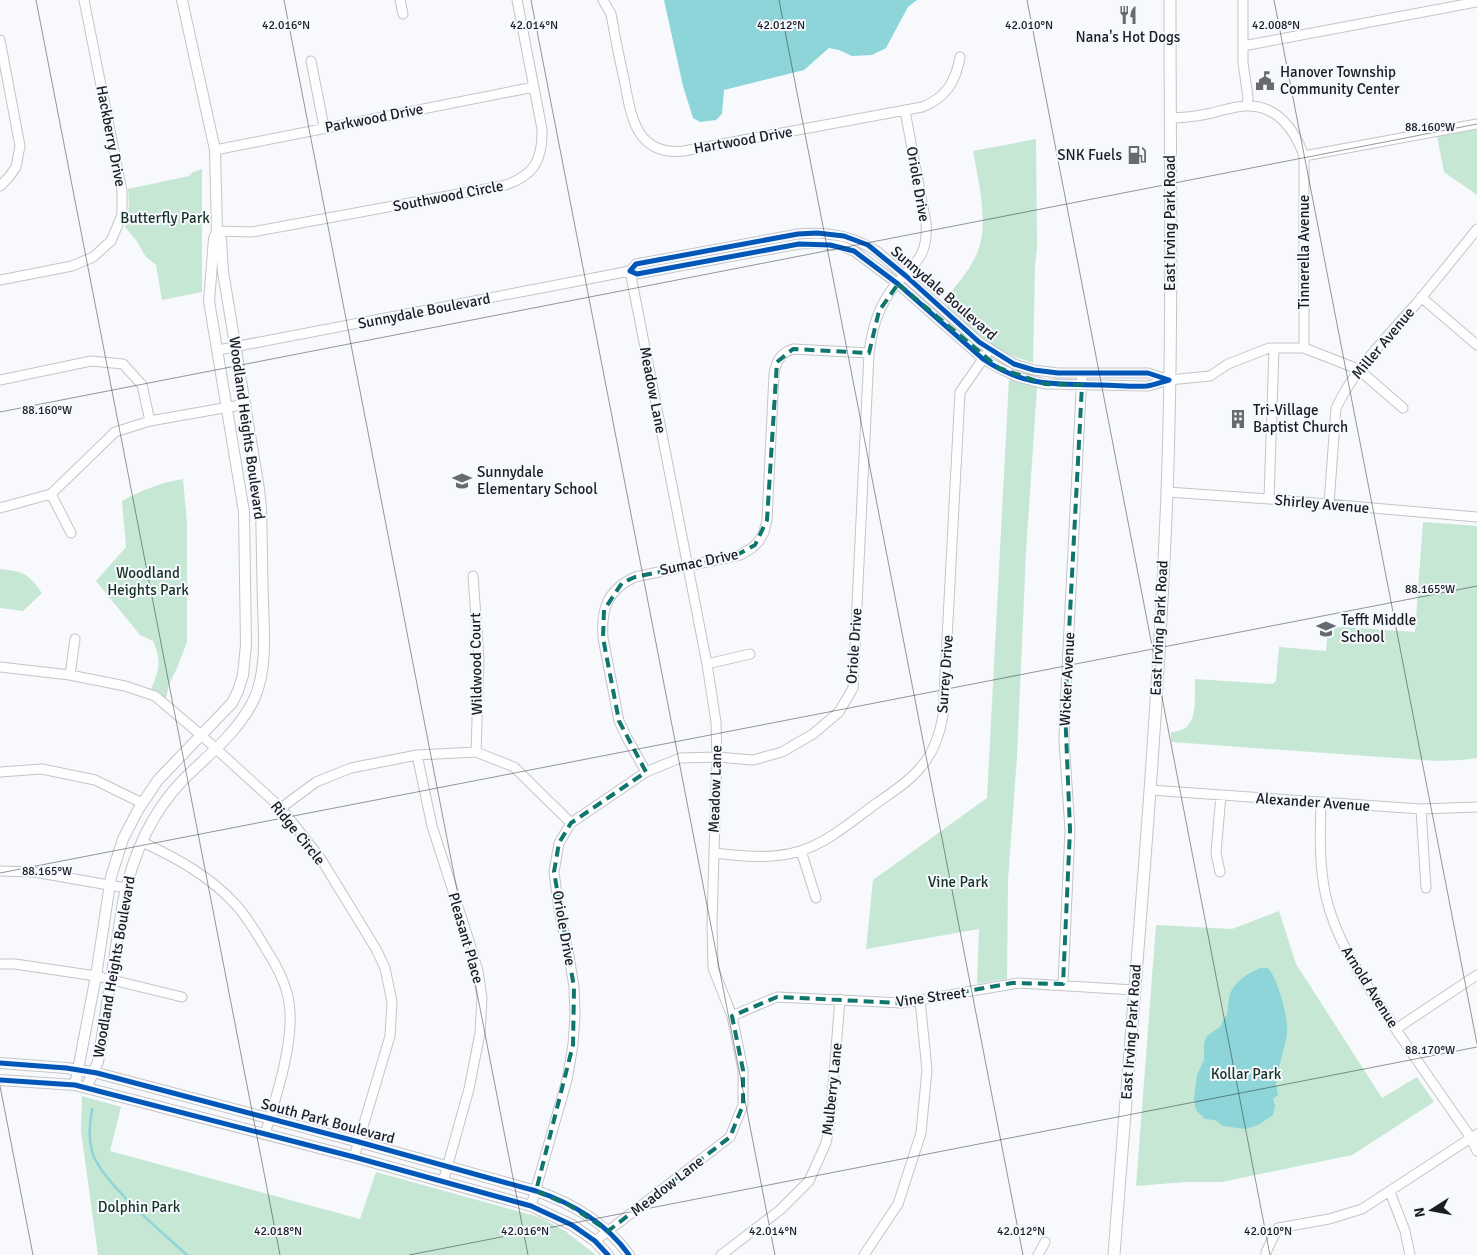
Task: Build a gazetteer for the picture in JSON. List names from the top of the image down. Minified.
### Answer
{"streets":{"main road":["East Irving Park Road"],"street":["Parkwood Drive","Hackberry Drive","Hartwood Drive","Oriole Drive","Southwood Circle","Tinnerella Avenue","Sunnydale Boulevard","Miller Avenue","Meadow Lane","Woodland Heights Boulevard","Shirley Avenue","Sumac Drive","Wildwood Court","Surrey Drive","Wicker Avenue","Alexander Avenue","Ridge Circle","Pleasant Place","Arnold Avenue","Vine Street","Mulberry Lane","South Park Boulevard"]},"crossings":[["Parkwood Drive","Southwood Circle"],["Parkwood Drive","Woodland Heights Boulevard"],["Hartwood Drive","Oriole Drive"],["Oriole Drive","Sunnydale Boulevard"],["Oriole Drive","Meadow Lane"],["Oriole Drive","Sumac Drive"],["Oriole Drive","South Park Boulevard"],["Southwood Circle","Woodland Heights Boulevard"],["East Irving Park Road","Sunnydale Boulevard"],["East Irving Park Road","Shirley Avenue"],["East Irving Park Road","Alexander Avenue"],["East Irving Park Road","Vine Street"],["Sunnydale Boulevard","Meadow Lane"],["Sunnydale Boulevard","Woodland Heights Boulevard"],["Sunnydale Boulevard","Surrey Drive"],["Sunnydale Boulevard","Wicker Avenue"],["Miller Avenue","Shirley Avenue"],["Meadow Lane","Sumac Drive"],["Meadow Lane","Surrey Drive"],["Meadow Lane","Vine Street"],["Meadow Lane","South Park Boulevard"],["Woodland Heights Boulevard","Ridge Circle"],["Woodland Heights Boulevard","South Park Boulevard"],["Wicker Avenue","Vine Street"],["Alexander Avenue","Arnold Avenue"],["Ridge Circle","South Park Boulevard"],["Pleasant Place","South Park Boulevard"],["Vine Street","Mulberry Lane"]],"parks":["Butterfly Park","Woodland Heights Park","Vine Park","Kollar Park","Dolphin Park"],"places":{"restaurant":["Nana's Hot Dogs"],"public building":["Hanover Township Community Center"],"fuel station":["SNK Fuels"],"building":["Tri-Village Baptist Church"],"school or university":["Sunnydale Elementary School","Tefft Middle School"]},"north":"left","coordinates":["42.016°N","42.014°N","42.012°N","42.010°N","42.008°N","88.160°W","88.165°W","88.170°W","42.018°N"]}
